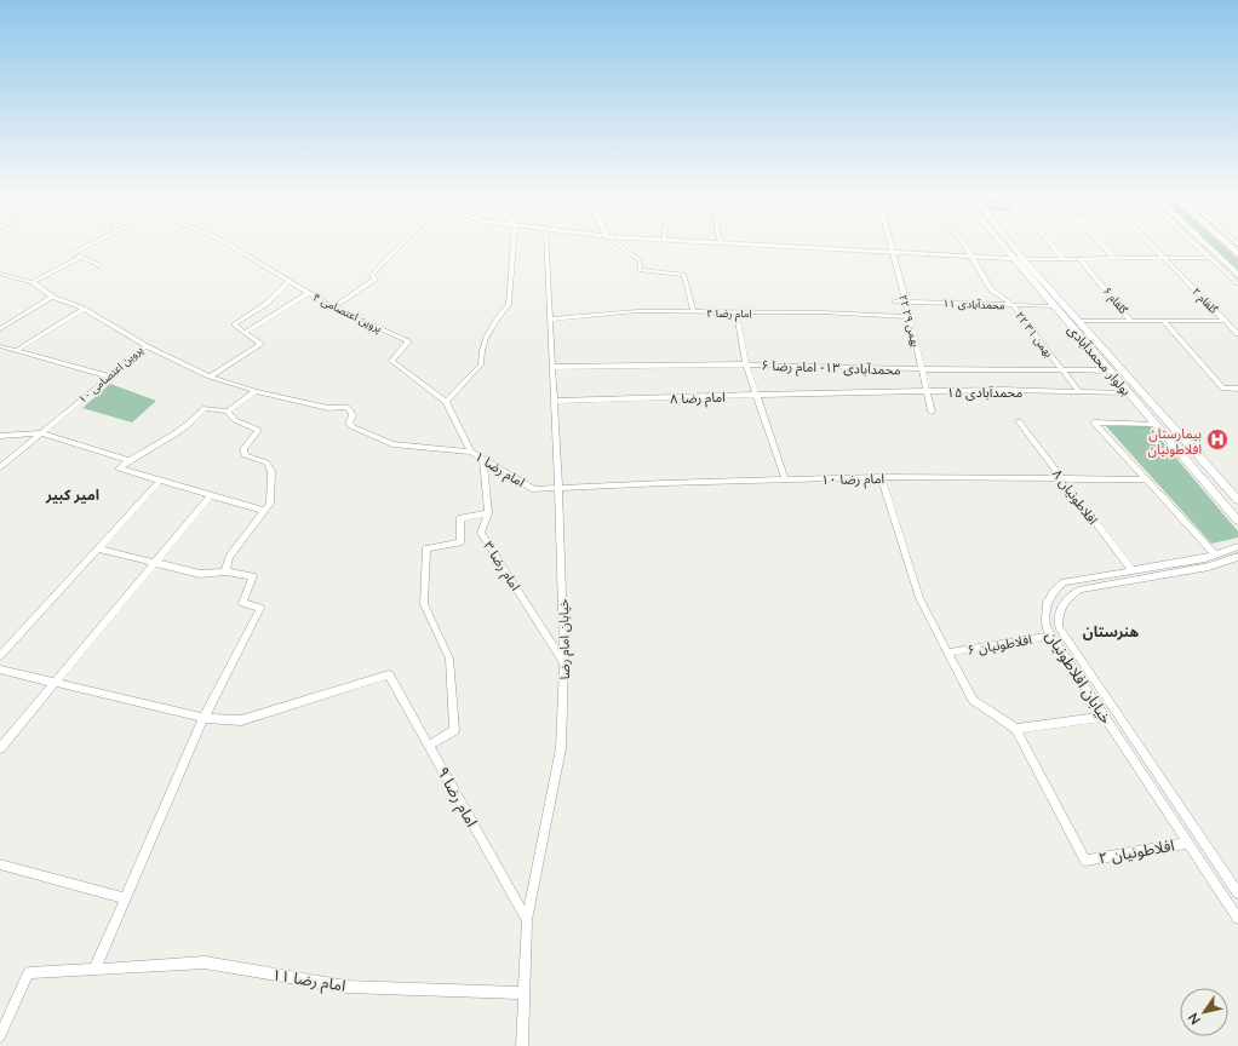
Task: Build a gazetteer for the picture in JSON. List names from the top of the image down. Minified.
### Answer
{"streets":{"main road":["بولوار محمدآبادی"],"street":["گلفام ۶","گلفام ۲","محمدآبادی ۱۱","پروین اعتصامی ۴","امام رضا ۴","۲۲ بهمن ۲۹","۲۲ بهمن ۳۱","محمدآبادی ۱۳- امام رضا ۶","پروین اعتصامی ۱۰","محمدآبادی ۱۵","امام رضا ۸","امام رضا ۱","امام رضا ۱۰","افلاطونیان ۸","امام رضا ۳","خیابان امام رضا","افلاطونیان ۶","خیابان افلاطونیان","امام رضا ۹","افلاطونیان ۲","امام رضا ۱۱"]},"crossings":[["محمدآبادی ۱۱","۲۲ بهمن ۲۹"],["محمدآبادی ۱۱","۲۲ بهمن ۳۱"],["محمدآبادی ۱۱","بولوار محمدآبادی"],["پروین اعتصامی ۴","امام رضا ۱"],["امام رضا ۴","۲۲ بهمن ۲۹"],["امام رضا ۴","خیابان امام رضا"],["۲۲ بهمن ۲۹","محمدآبادی ۱۳- امام رضا ۶"],["۲۲ بهمن ۲۹","محمدآبادی ۱۵"],["۲۲ بهمن ۳۱","محمدآبادی ۱۳- امام رضا ۶"],["۲۲ بهمن ۳۱","محمدآبادی ۱۵"],["بولوار محمدآبادی","محمدآبادی ۱۳- امام رضا ۶"],["بولوار محمدآبادی","محمدآبادی ۱۵"],["محمدآبادی ۱۳- امام رضا ۶","خیابان امام رضا"],["محمدآبادی ۱۵","امام رضا ۸"],["امام رضا ۸","خیابان امام رضا"],["امام رضا ۱","امام رضا ۱۰"],["امام رضا ۱","امام رضا ۳"],["امام رضا ۱","خیابان امام رضا"],["امام رضا ۱۰","افلاطونیان ۸"],["امام رضا ۱۰","خیابان امام رضا"],["افلاطونیان ۸","خیابان افلاطونیان"],["امام رضا ۳","خیابان امام رضا"],["خیابان امام رضا","امام رضا ۹"],["خیابان امام رضا","امام رضا ۱۱"],["افلاطونیان ۶","خیابان افلاطونیان"],["خیابان افلاطونیان","افلاطونیان ۲"]],"districts":["امیر کبیر","هنرستان"],"places":{"hospital":["بیمارستان افلاطونیان"]},"north":"bottom left"}
